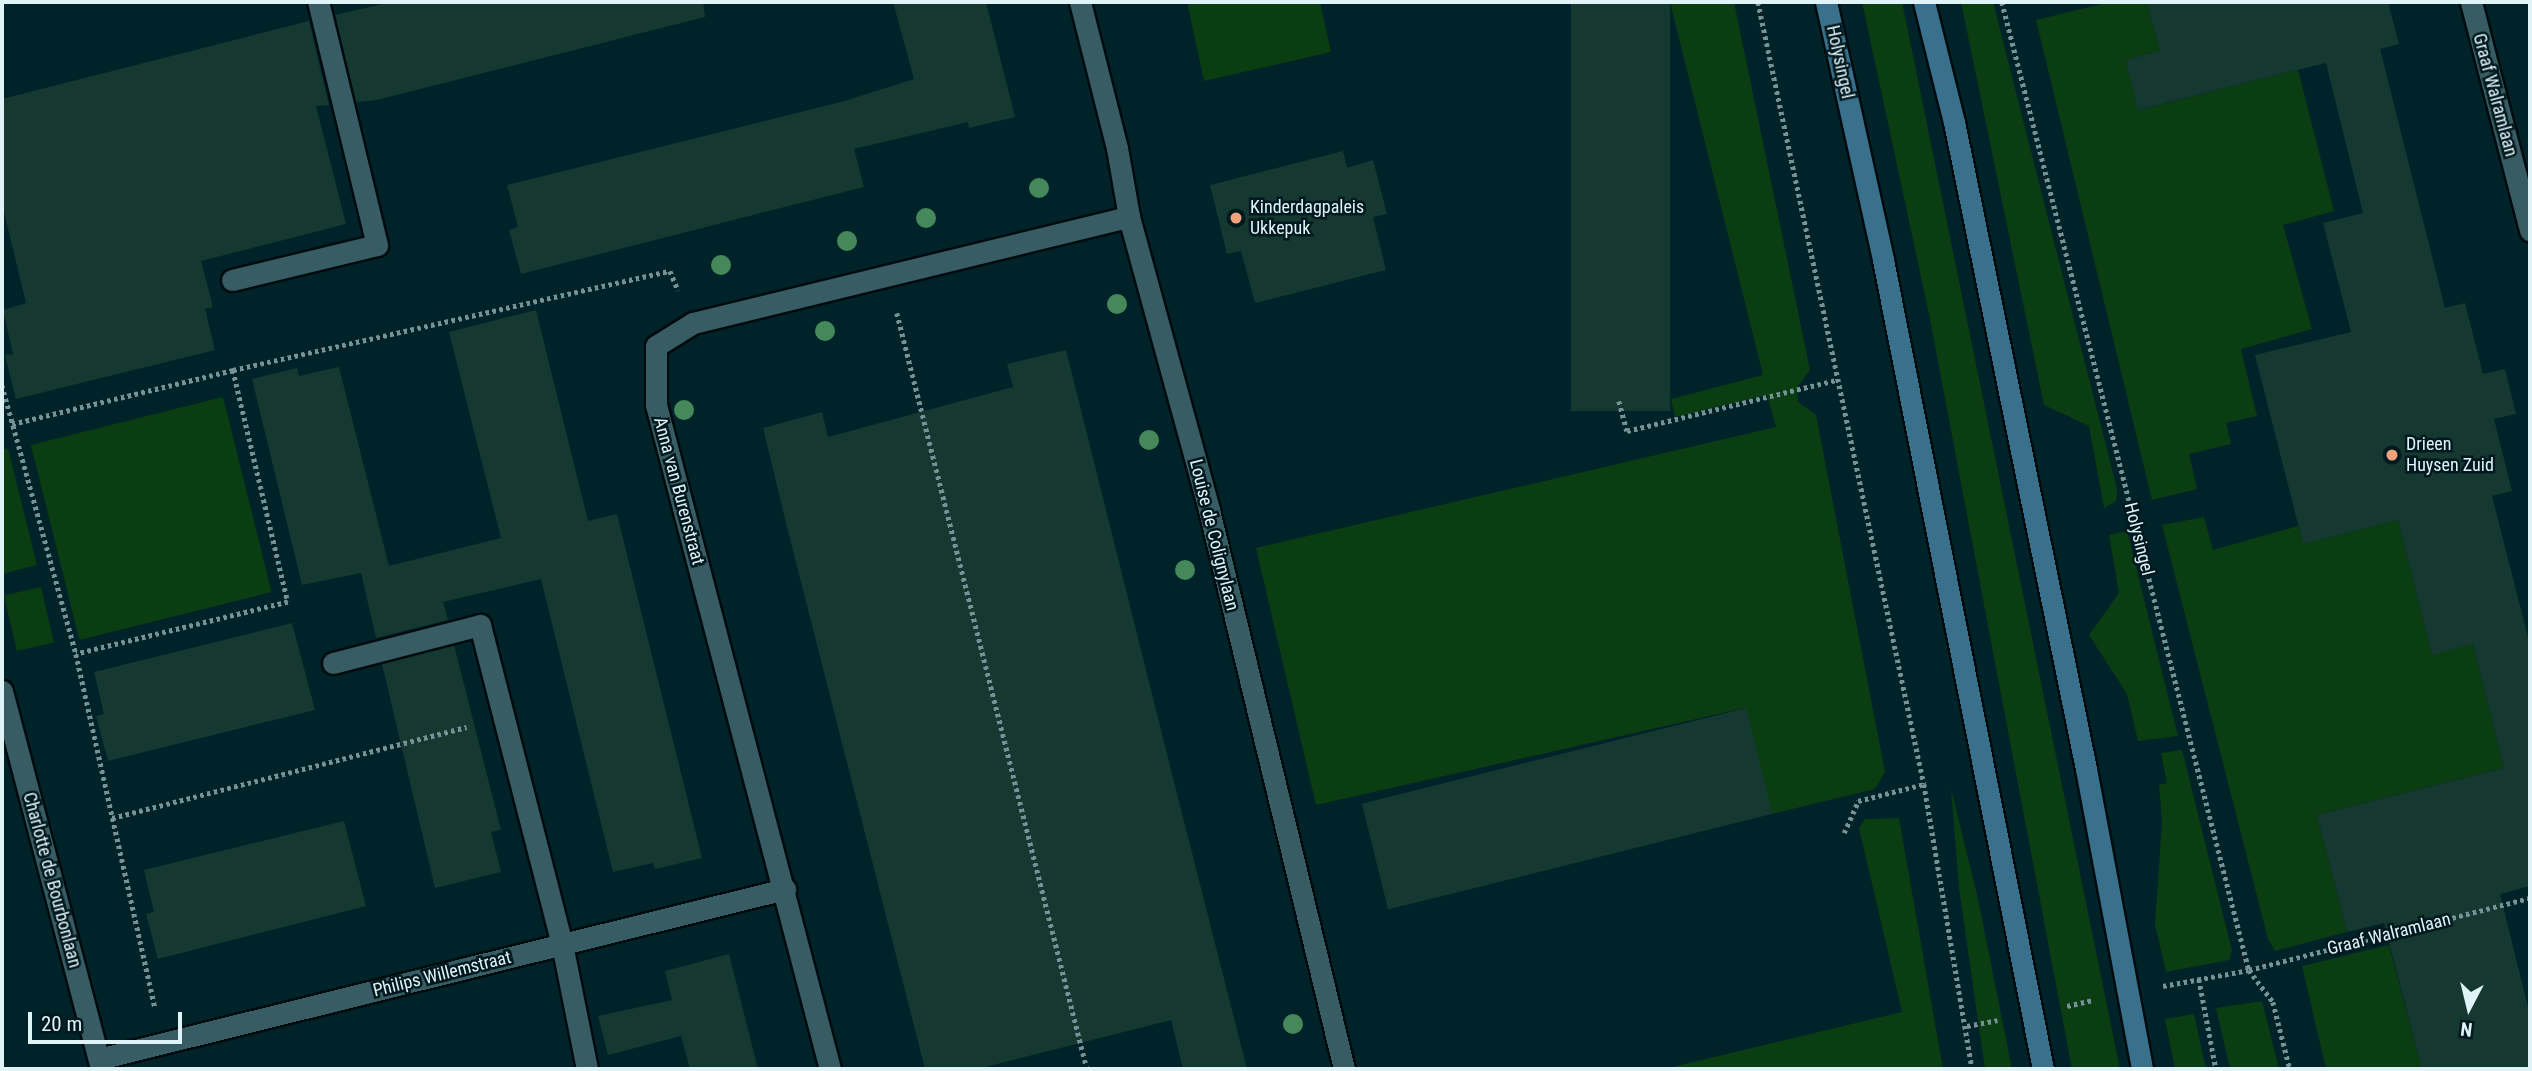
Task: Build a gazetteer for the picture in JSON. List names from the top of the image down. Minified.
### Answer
{"streets":{"street":["Holysingel","Graaf Walramlaan","Anna van Burenstraat","Louise de Colignylaan","Charlotte de Bourbonlaan","Philips Willemstraat"]},"crossings":[["Holysingel","Graaf Walramlaan"],["Anna van Burenstraat","Louise de Colignylaan"],["Anna van Burenstraat","Philips Willemstraat"],["Charlotte de Bourbonlaan","Philips Willemstraat"]],"places":["Kinderdagpaleis Ukkepuk","Drieen Huysen Zuid"],"scale_bar":"20 m","north":"bottom"}
